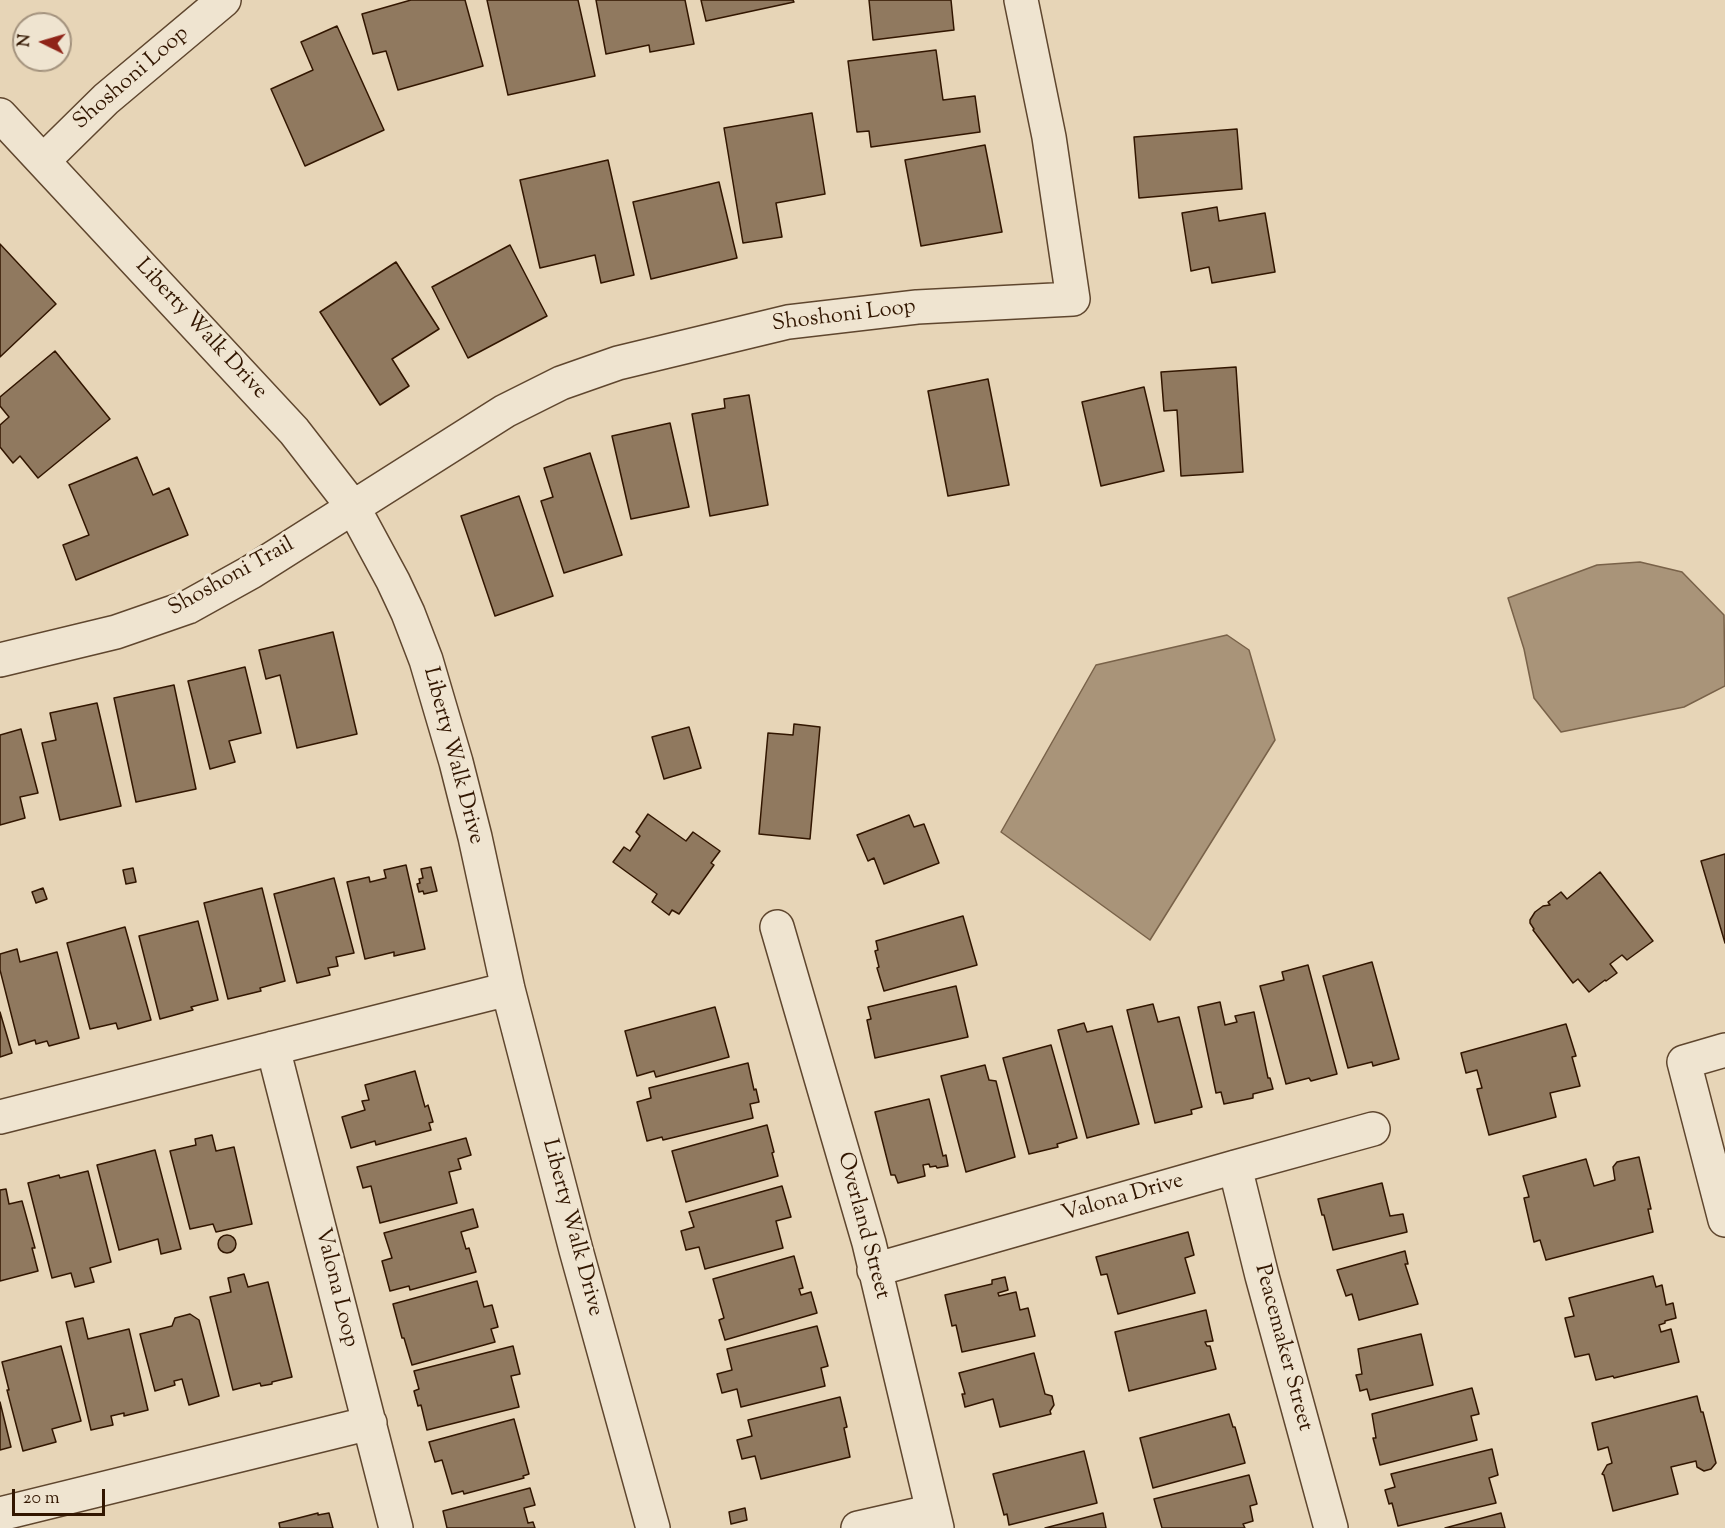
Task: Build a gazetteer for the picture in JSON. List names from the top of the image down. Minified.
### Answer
{"streets":{"street":["Shoshoni Loop","Liberty Walk Drive","Shoshoni Trail","Valona Drive","Overland Street","Valona Loop","Peacemaker Street"]},"crossings":[["Shoshoni Loop","Liberty Walk Drive"],["Shoshoni Loop","Shoshoni Trail"],["Liberty Walk Drive","Shoshoni Trail"],["Valona Drive","Overland Street"],["Valona Drive","Peacemaker Street"]],"scale_bar":"20 m","north":"left"}
